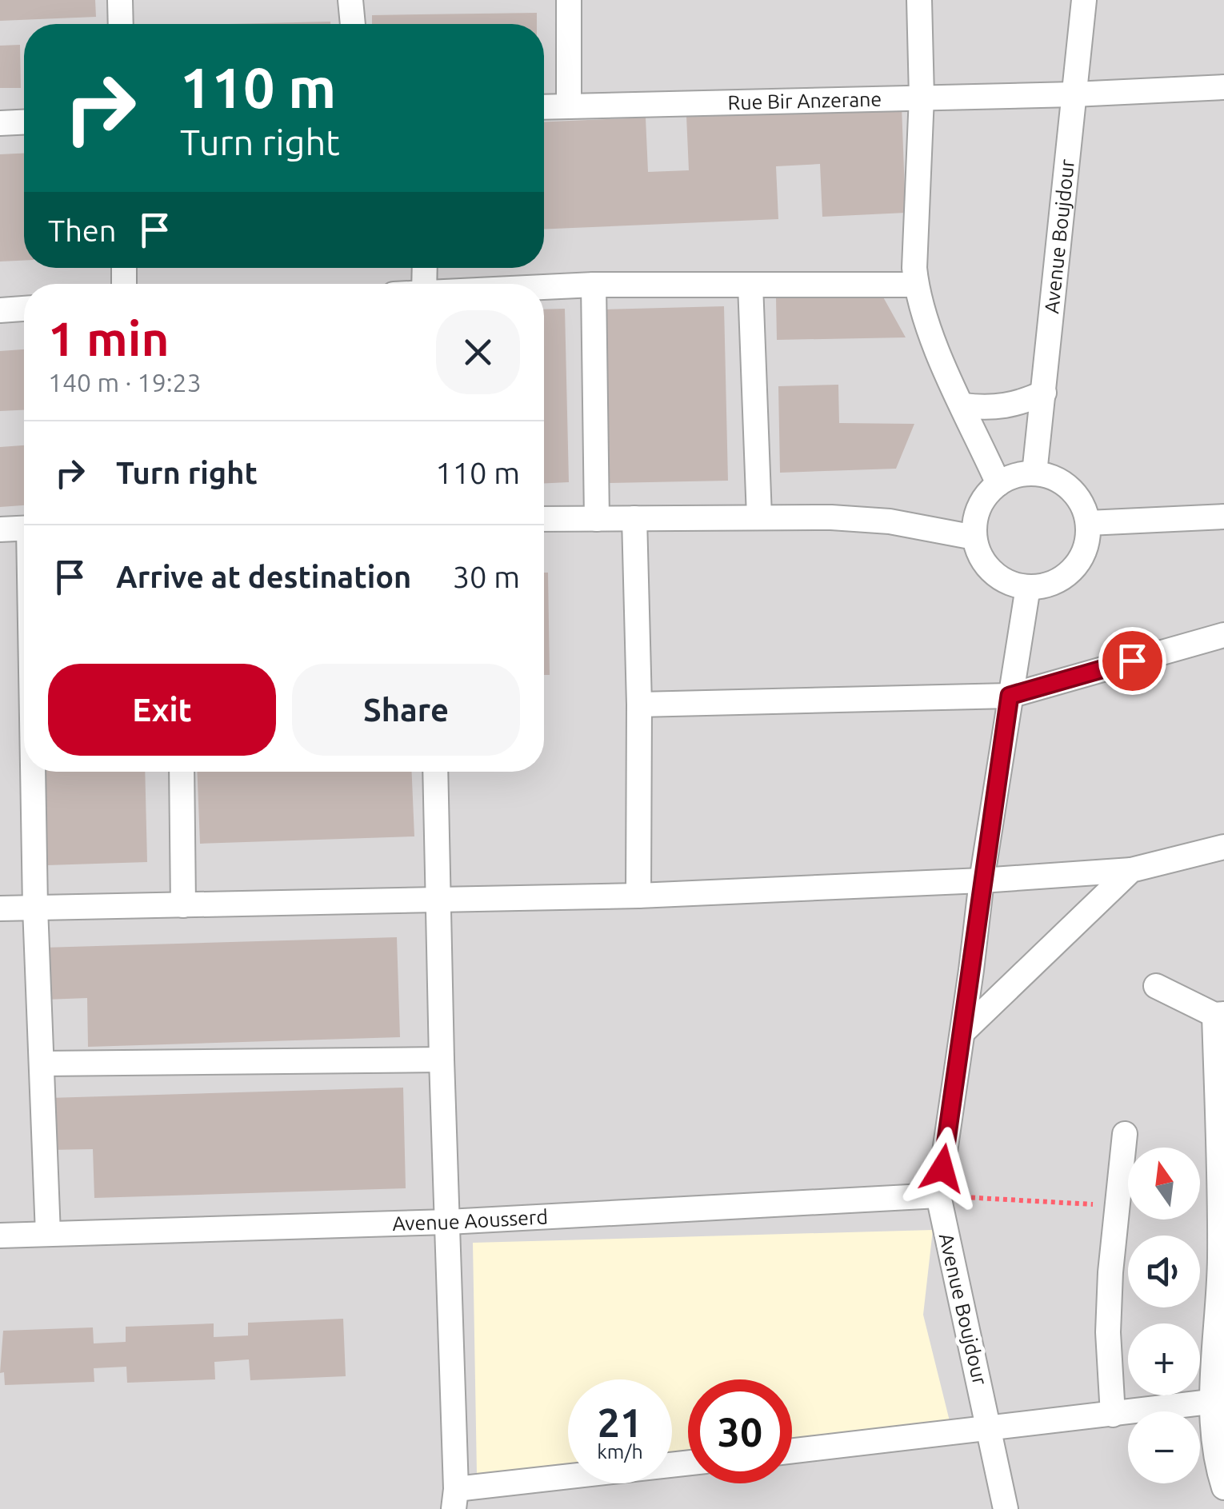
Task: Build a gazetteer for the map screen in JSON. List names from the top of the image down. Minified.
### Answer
{"streets":{"street":["Rue Bir Anzerane","Avenue Boujdour","Avenue Aousserd"]},"crossings":[["Rue Bir Anzerane","Avenue Boujdour"],["Avenue Boujdour","Avenue Aousserd"]],"north":"top","page":{"turn":["110 m","Turn right"],"then":"Then","heading":["1 min","140 m · 19:23"],"list":[{"name":"Turn right","value":"110 m"},{"name":"Arrive at destination","value":"30 m"}],"buttons":["Exit","Share"],"map_buttons":["+","−"],"speed":"21 km/h","limit":"30"}}
